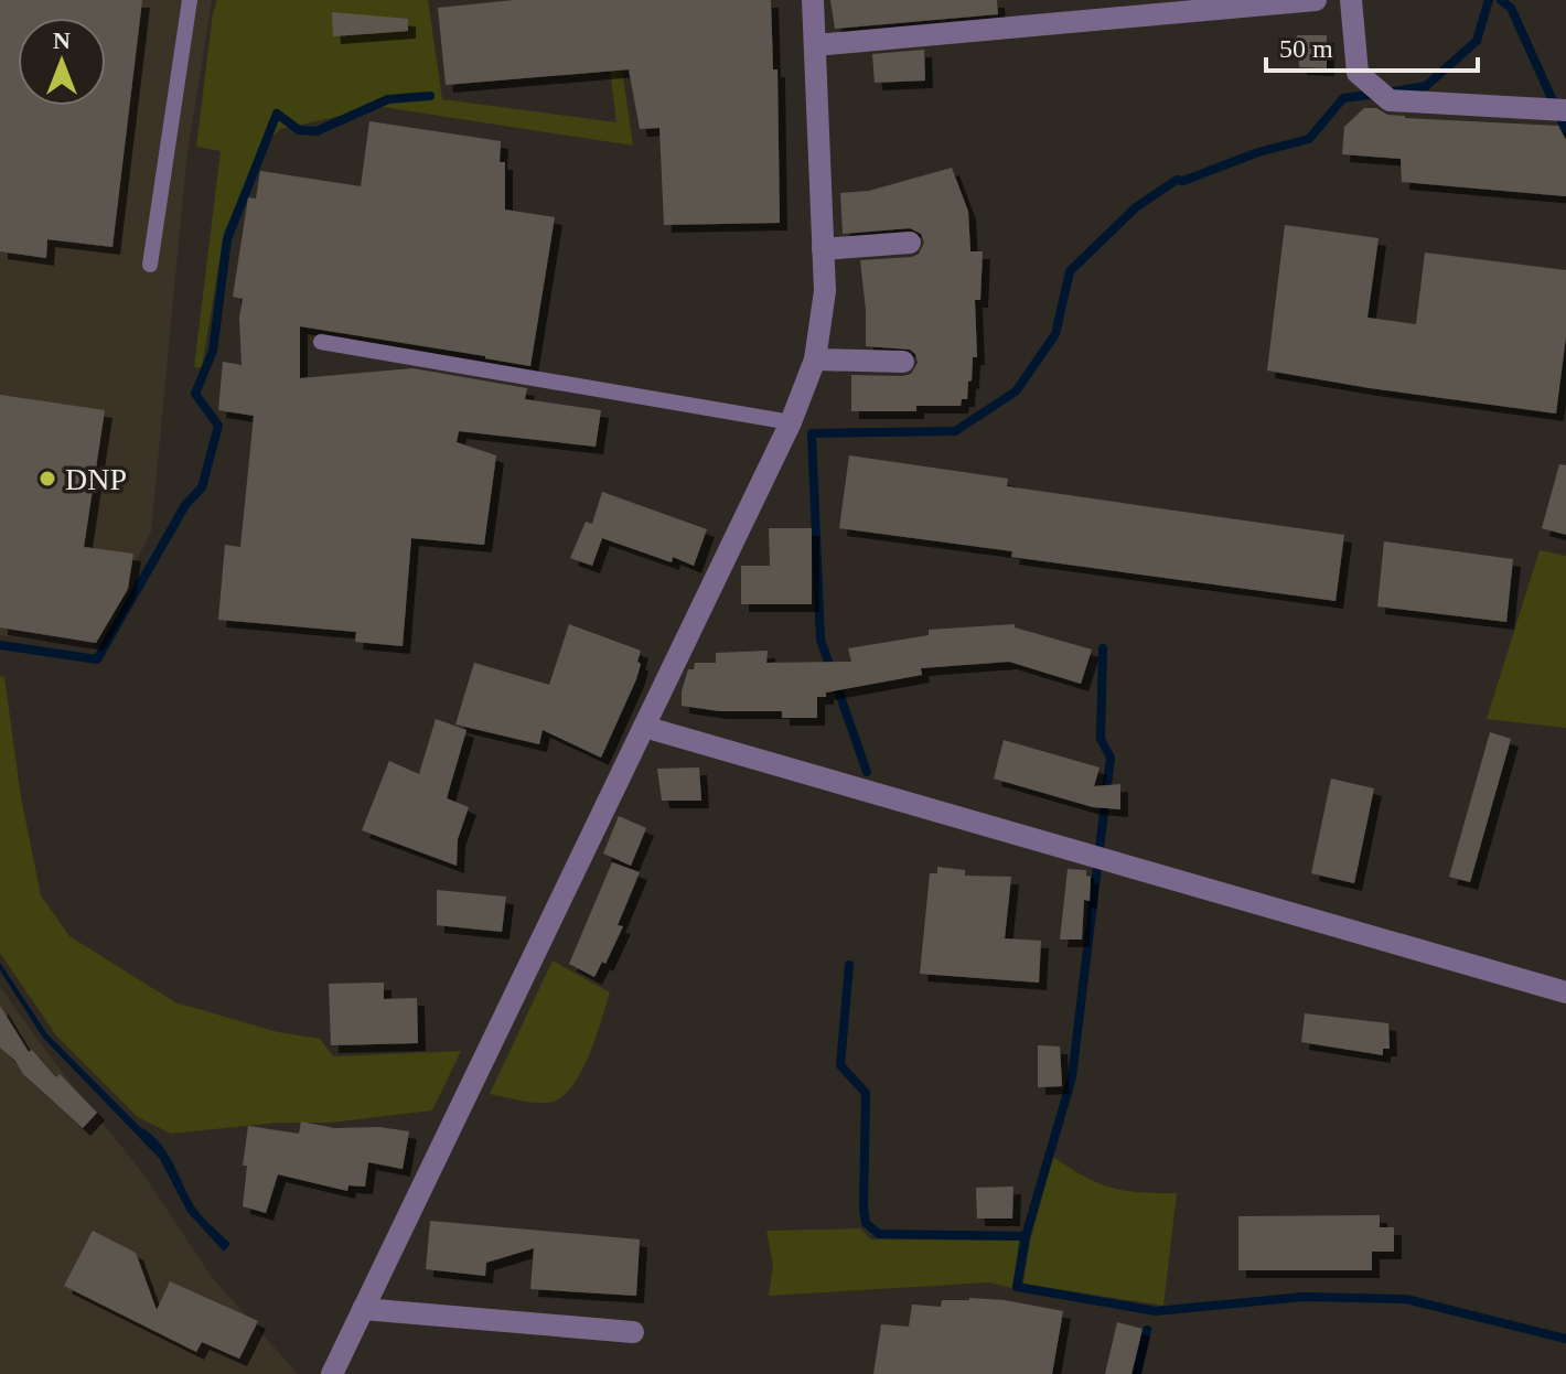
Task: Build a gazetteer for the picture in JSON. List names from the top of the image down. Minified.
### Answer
{"places":["DNP"],"scale_bar":"50 m","north":"top"}
